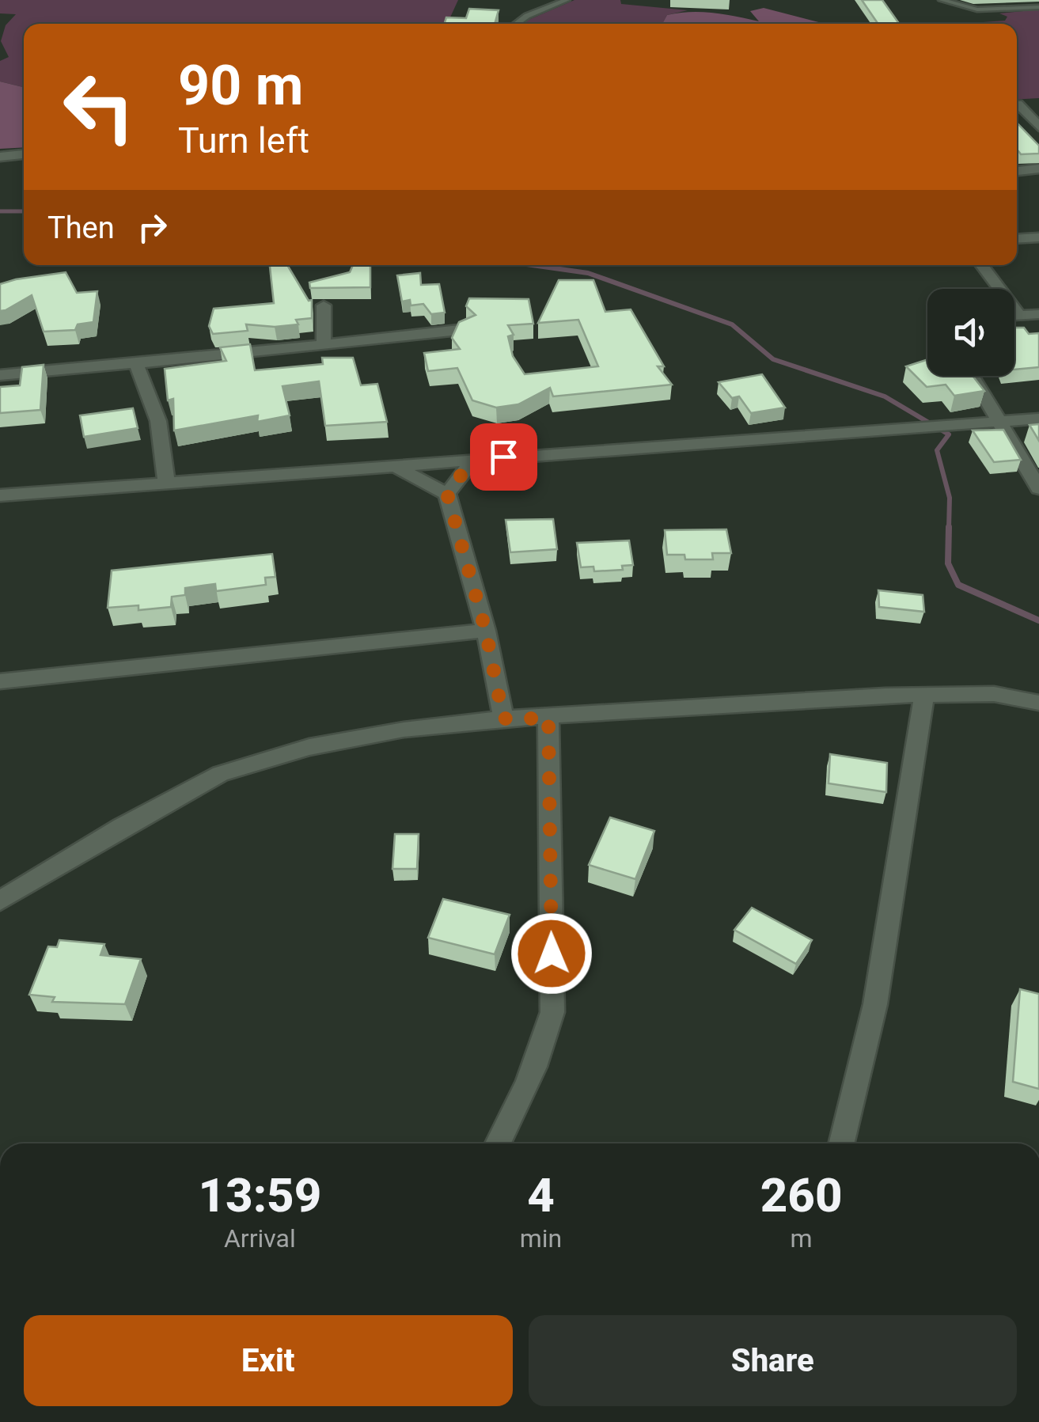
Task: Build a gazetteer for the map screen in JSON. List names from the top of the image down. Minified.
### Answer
{"page":{"turn":["90 m","Turn left"],"then":"Then","eta":["13:59","Arrival","4","min","260","m"],"buttons":["Exit","Share"]}}
